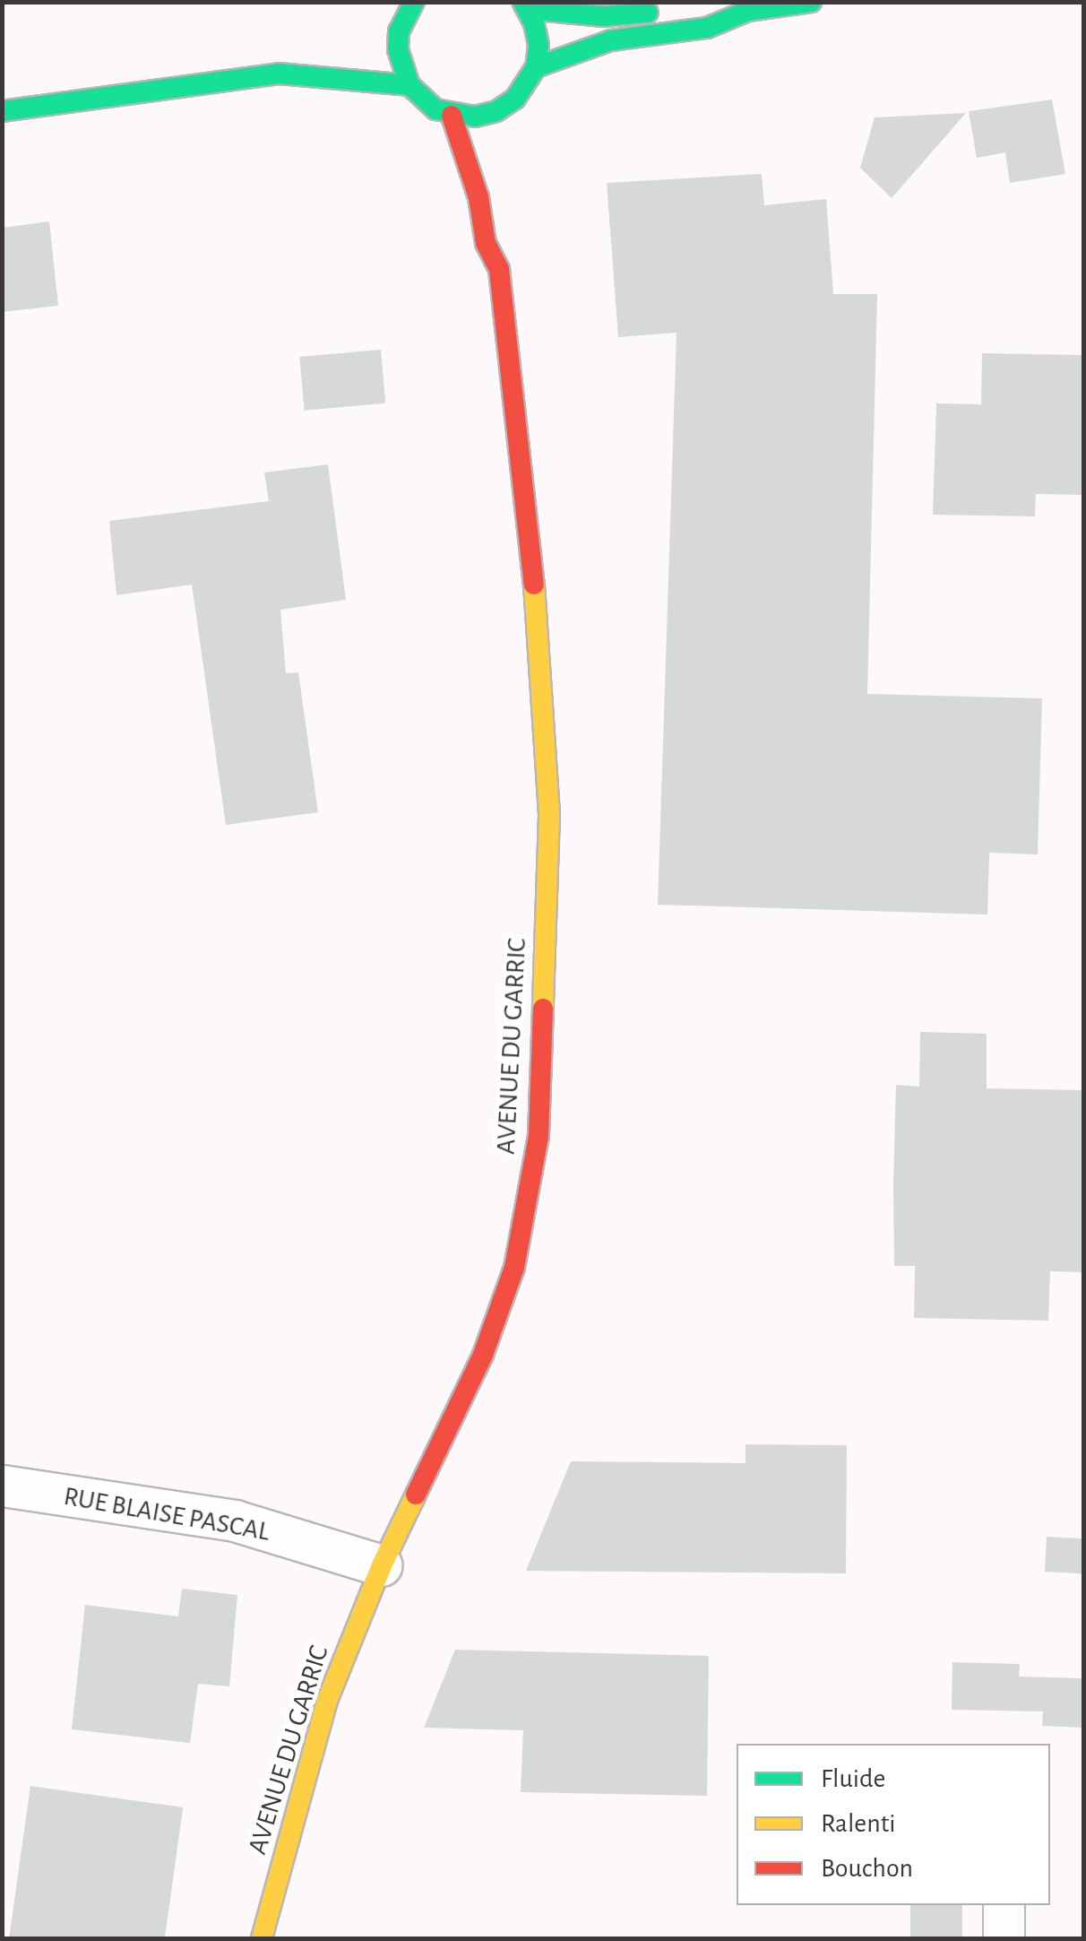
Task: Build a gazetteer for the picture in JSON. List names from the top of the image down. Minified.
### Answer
{"streets":{"street":["AVENUE DU GARRIC","RUE BLAISE PASCAL"]},"crossings":[["AVENUE DU GARRIC","RUE BLAISE PASCAL"]],"legend":["Fluide","Ralenti","Bouchon"]}
